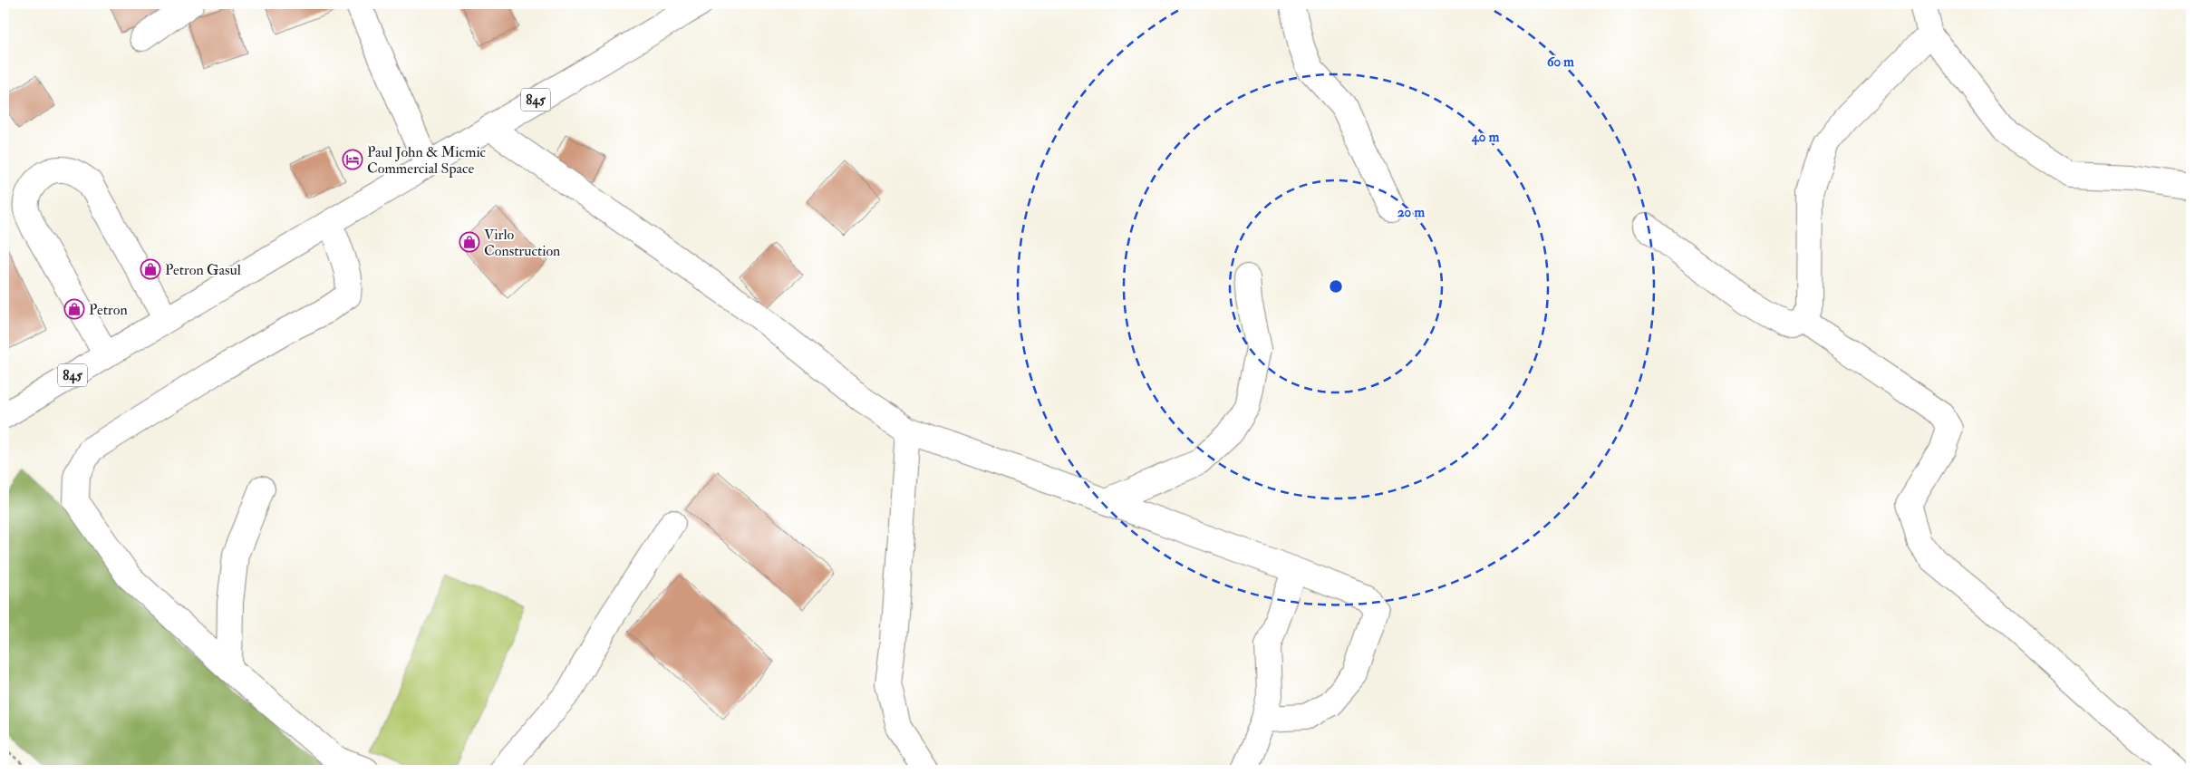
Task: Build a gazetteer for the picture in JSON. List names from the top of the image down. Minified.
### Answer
{"streets":{"street":["845"]},"places":{"hotel":["Paul John & Micmic Commercial Space"],"shop":["Virlo Construction","Petron Gasul","Petron"]},"rings":["60 m","40 m","20 m"]}
